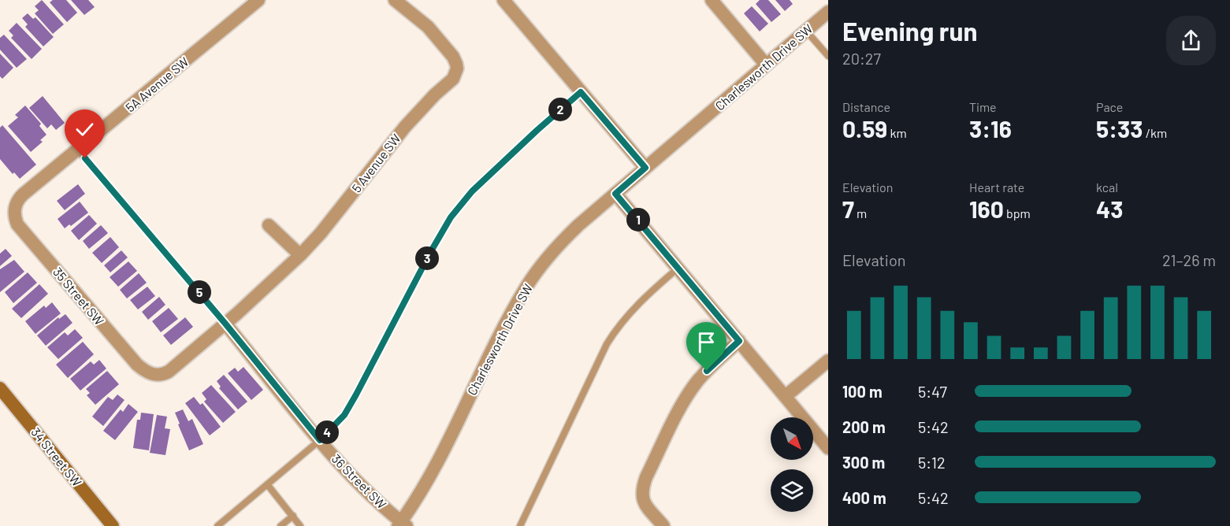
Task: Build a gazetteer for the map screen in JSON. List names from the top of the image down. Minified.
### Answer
{"streets":{"main road":["34 Street SW"],"street":["Charlesworth Drive SW","5A Avenue SW","5 Avenue SW","35 Street SW","36 Street SW"]},"crossings":[["Charlesworth Drive SW","36 Street SW"],["5A Avenue SW","35 Street SW"],["5 Avenue SW","35 Street SW"],["5 Avenue SW","36 Street SW"]],"north":"bottom right","page":{"heading":["Evening run","20:27"],"stats":[["Distance","0.59 km"],["Time","3:16"],["Pace","5:33 /km"],["Elevation","7 m"],["Heart rate","160 bpm"],["kcal","43"]],"pins":["2","1","3","5","4"],"chart":["Elevation","21–26 m"],"list":[{"name":"100 m","note":"5:47"},{"name":"200 m","note":"5:42"},{"name":"300 m","note":"5:12"},{"name":"400 m","note":"5:42"}]}}
